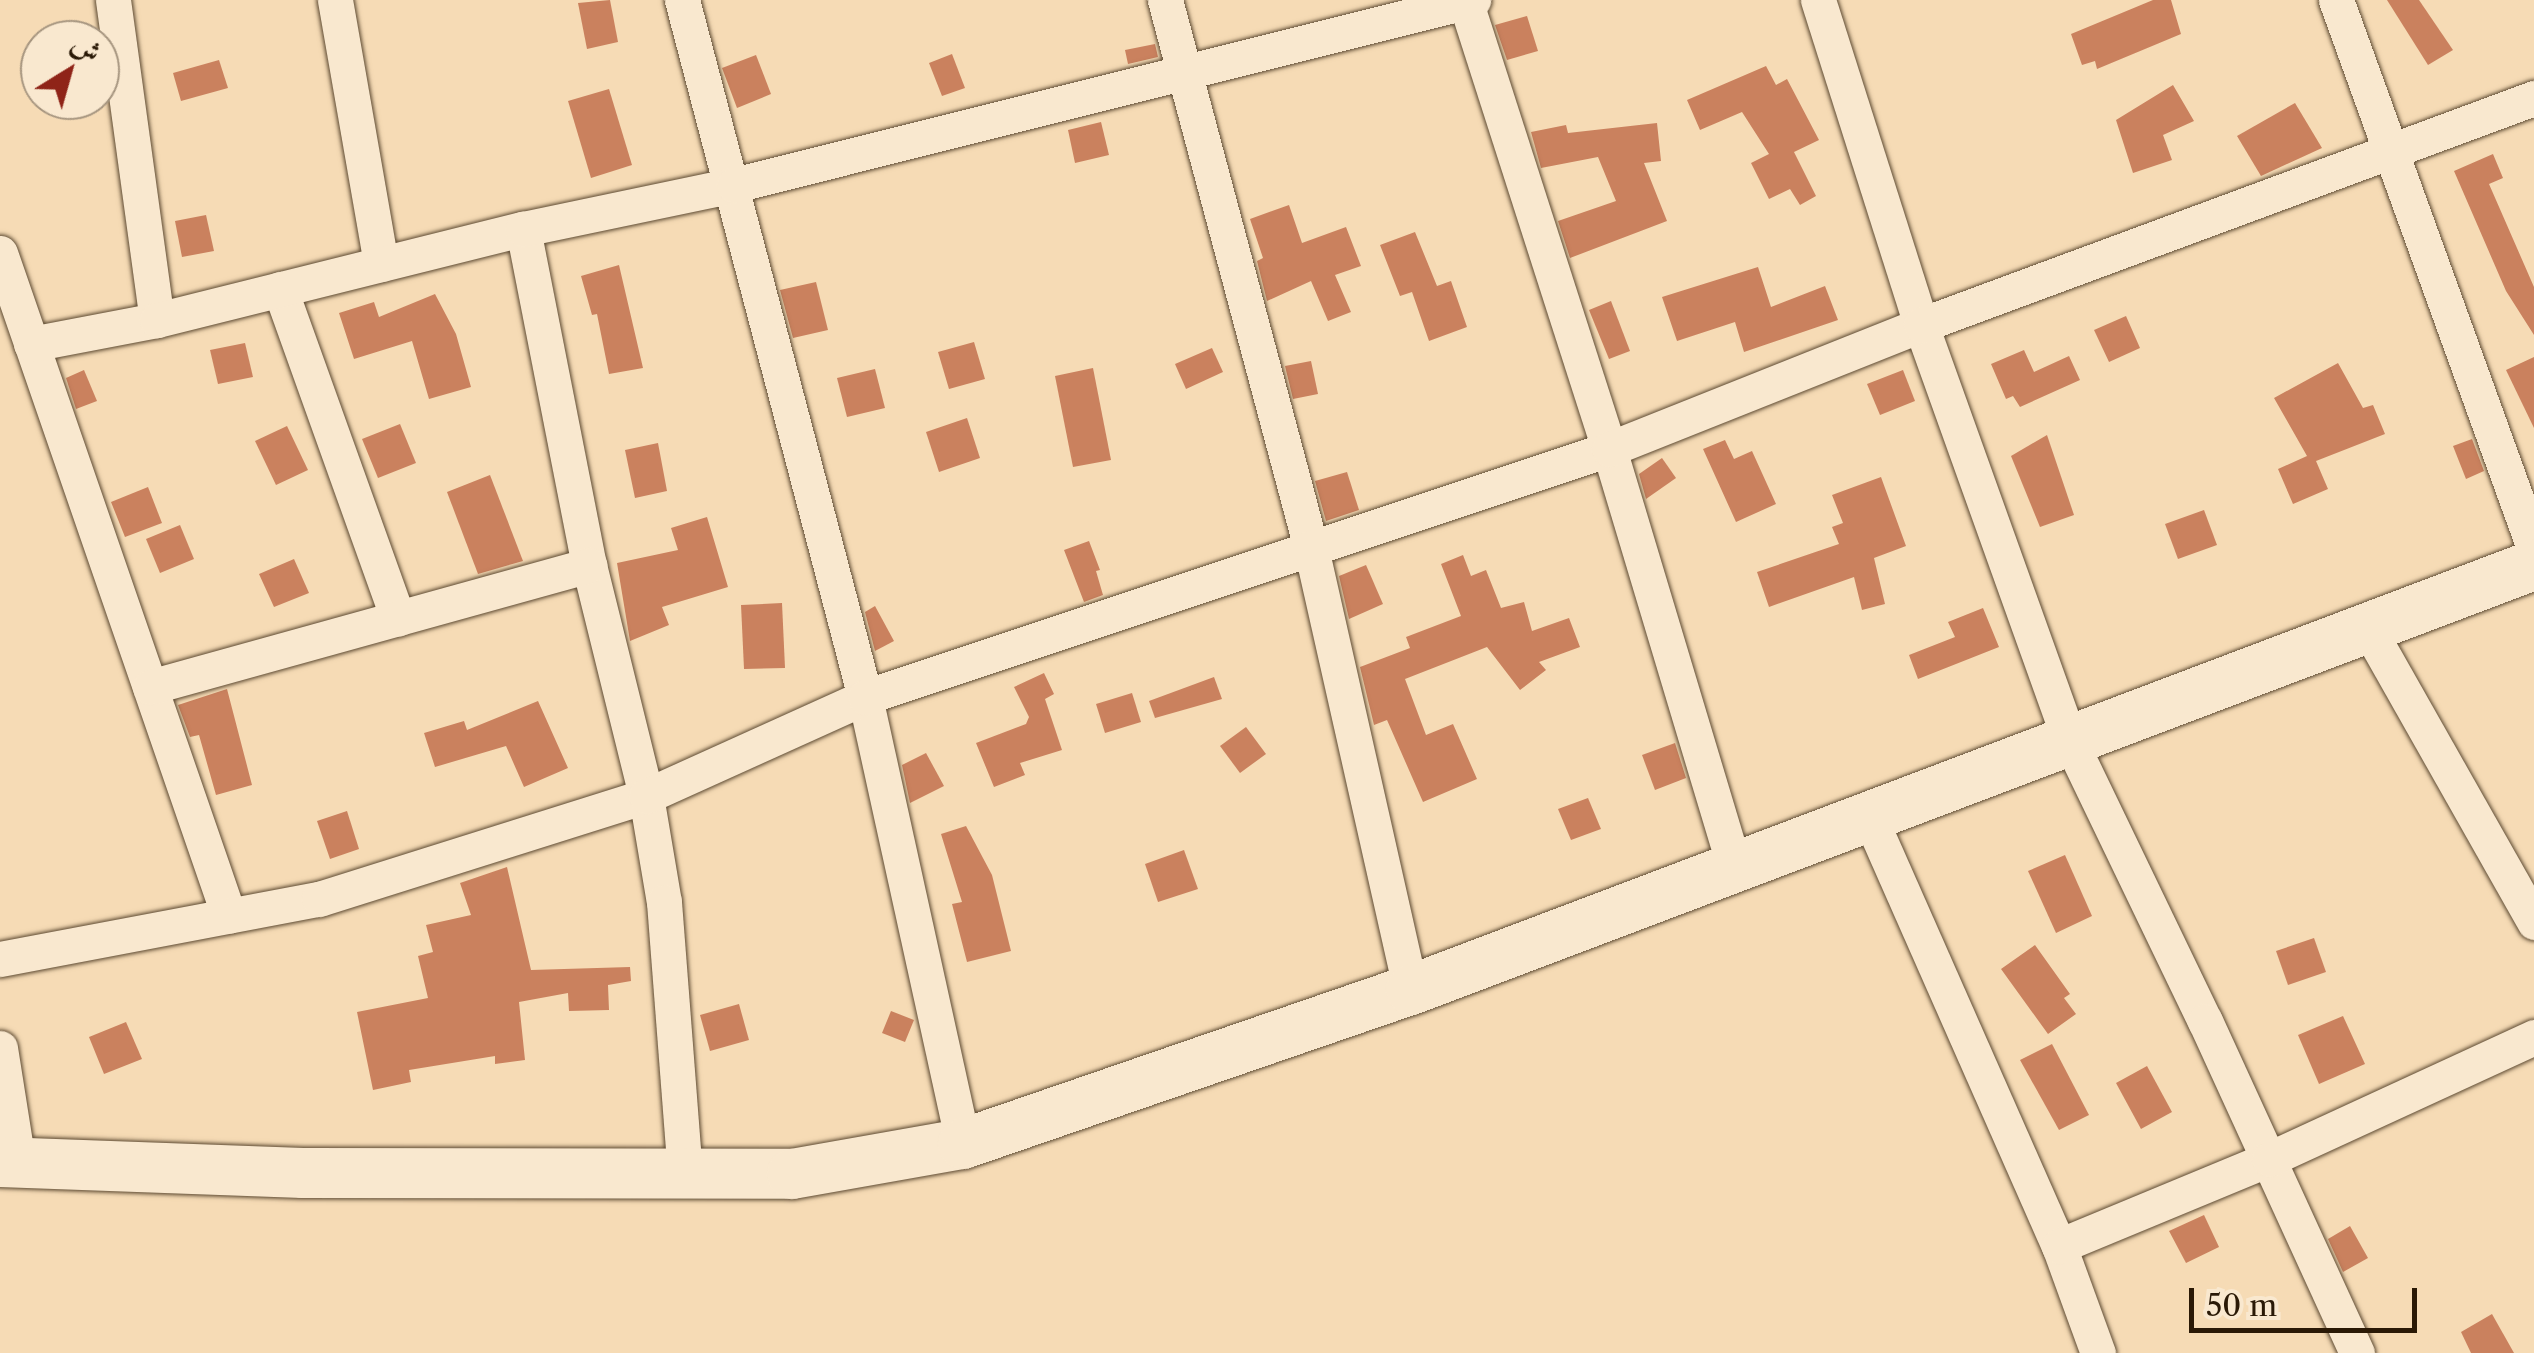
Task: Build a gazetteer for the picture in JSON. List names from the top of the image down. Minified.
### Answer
{"scale_bar":"50 m","north":"top right"}
